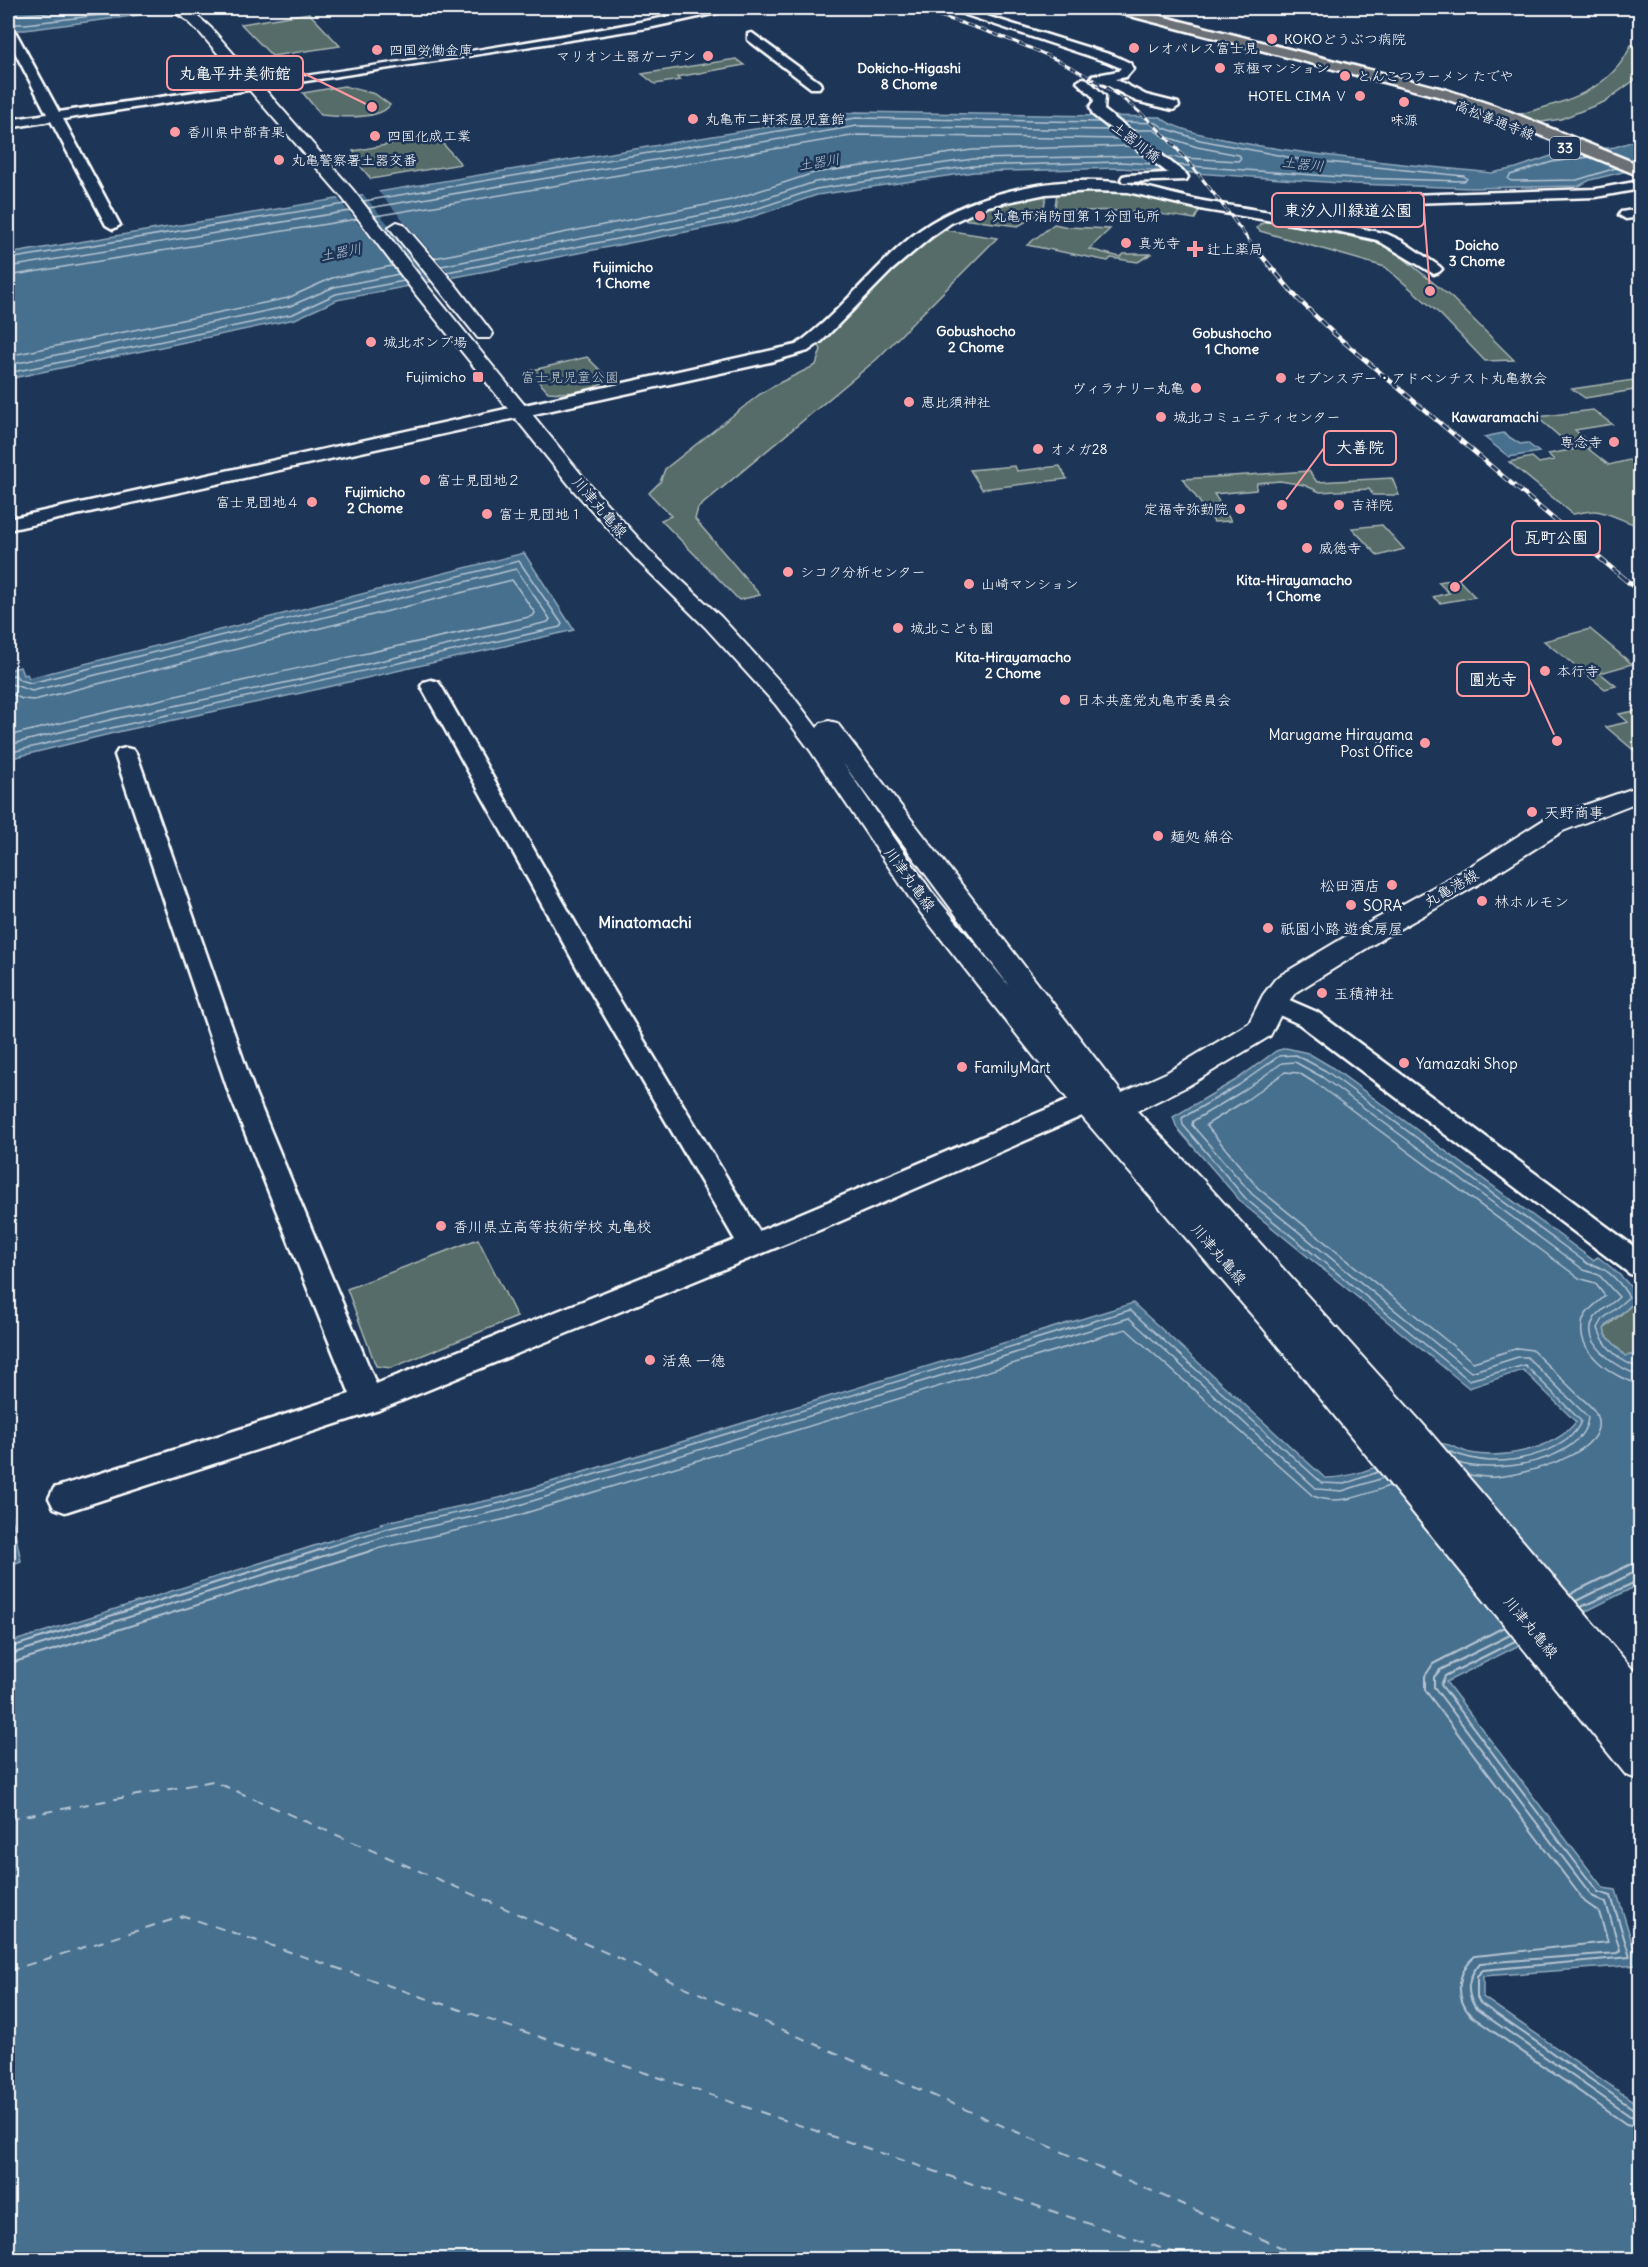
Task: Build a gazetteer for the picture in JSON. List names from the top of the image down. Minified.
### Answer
{"streets":{"main road":["高松善通寺線","33","川津丸亀線","丸亀港線"],"street":["土器川橋"]},"crossings":[["川津丸亀線","丸亀港線"]],"districts":["Dokicho-Higashi 8 Chome","Doicho 3 Chome","Fujimicho 1 Chome","Gobushocho 2 Chome","Gobushocho 1 Chome","Kawaramachi","Fujimicho 2 Chome","Kita-Hirayamacho 1 Chome","Kita-Hirayamacho 2 Chome","Minatomachi"],"water":["土器川"],"parks":["富士見児童公園"],"places":{"other":["KOKOどうぶつ病院","レオパレス富士見","四国労働金庫","マリオン土器ガーデン","京極マンション","とんこつラーメン たでや","HOTEL CIMA Ⅴ","味源","丸亀平井美術館","丸亀市二軒茶屋児童館","香川県中部青果","四国化成工業","丸亀警察署土器交番","丸亀市消防団第１分団屯所","真光寺","東汐入川緑道公園","城北ポンプ場","セブンスデー・アドベンチスト丸亀教会","ヴィラナリー丸亀","恵比須神社","城北コミュニティセンター","専念寺","オメガ28","富士見団地２","富士見団地４","大善院","吉祥院","定福寺弥勤院","富士見団地１","威徳寺","シコク分析センター","山崎マンション","瓦町公園","城北こども園","本行寺","日本共産党丸亀市委員会","圓光寺","Marugame Hirayama Post Office","天野商事","麺処 綿谷","松田酒店","林ホルモン","SORA","祇園小路 遊食房屋","玉積神社","Yamazaki Shop","FamilyMart","香川県立高等技術学校 丸亀校","活魚 一徳"],"health":["辻上薬局"],"transit":["Fujimicho"]}}
